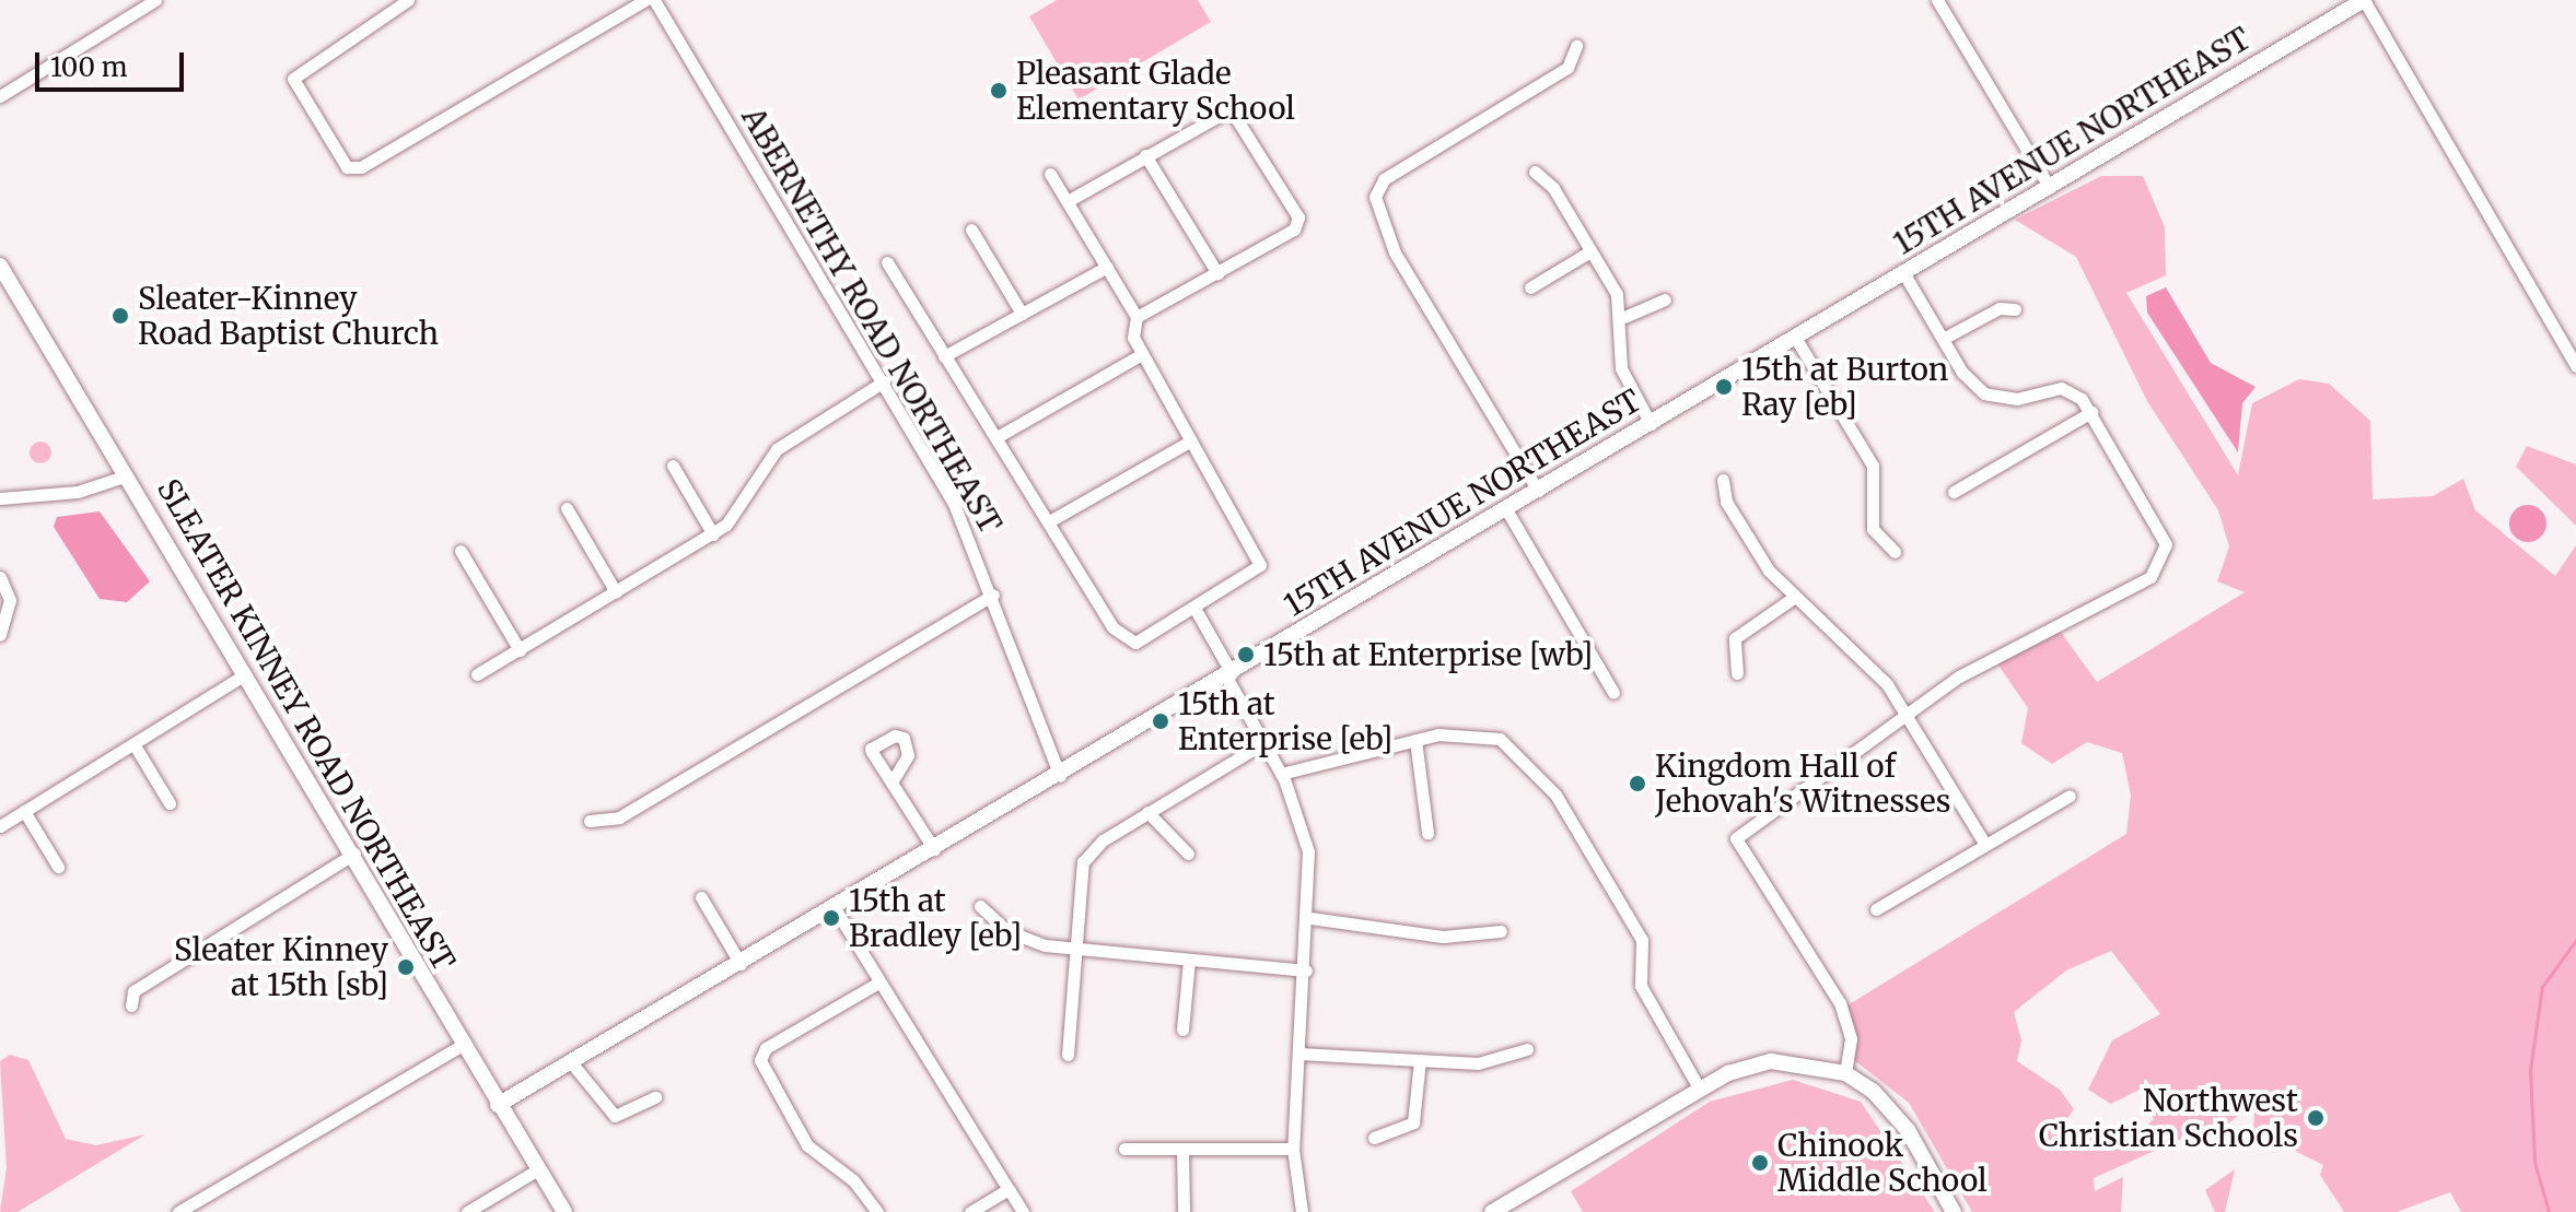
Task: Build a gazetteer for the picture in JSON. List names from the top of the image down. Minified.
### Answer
{"streets":{"street":["15TH AVENUE NORTHEAST","ABERNETHY ROAD NORTHEAST","SLEATER KINNEY ROAD NORTHEAST"]},"crossings":[["15TH AVENUE NORTHEAST","ABERNETHY ROAD NORTHEAST"],["15TH AVENUE NORTHEAST","SLEATER KINNEY ROAD NORTHEAST"]],"places":["Pleasant Glade Elementary School","Sleater-Kinney Road Baptist Church","15th at Burton Ray [eb]","15th at Enterprise [wb]","15th at Enterprise [eb]","Kingdom Hall of Jehovah's Witnesses","15th at Bradley [eb]","Sleater Kinney at 15th [sb]","Northwest Christian Schools","Chinook Middle School"],"scale_bar":"100 m"}
